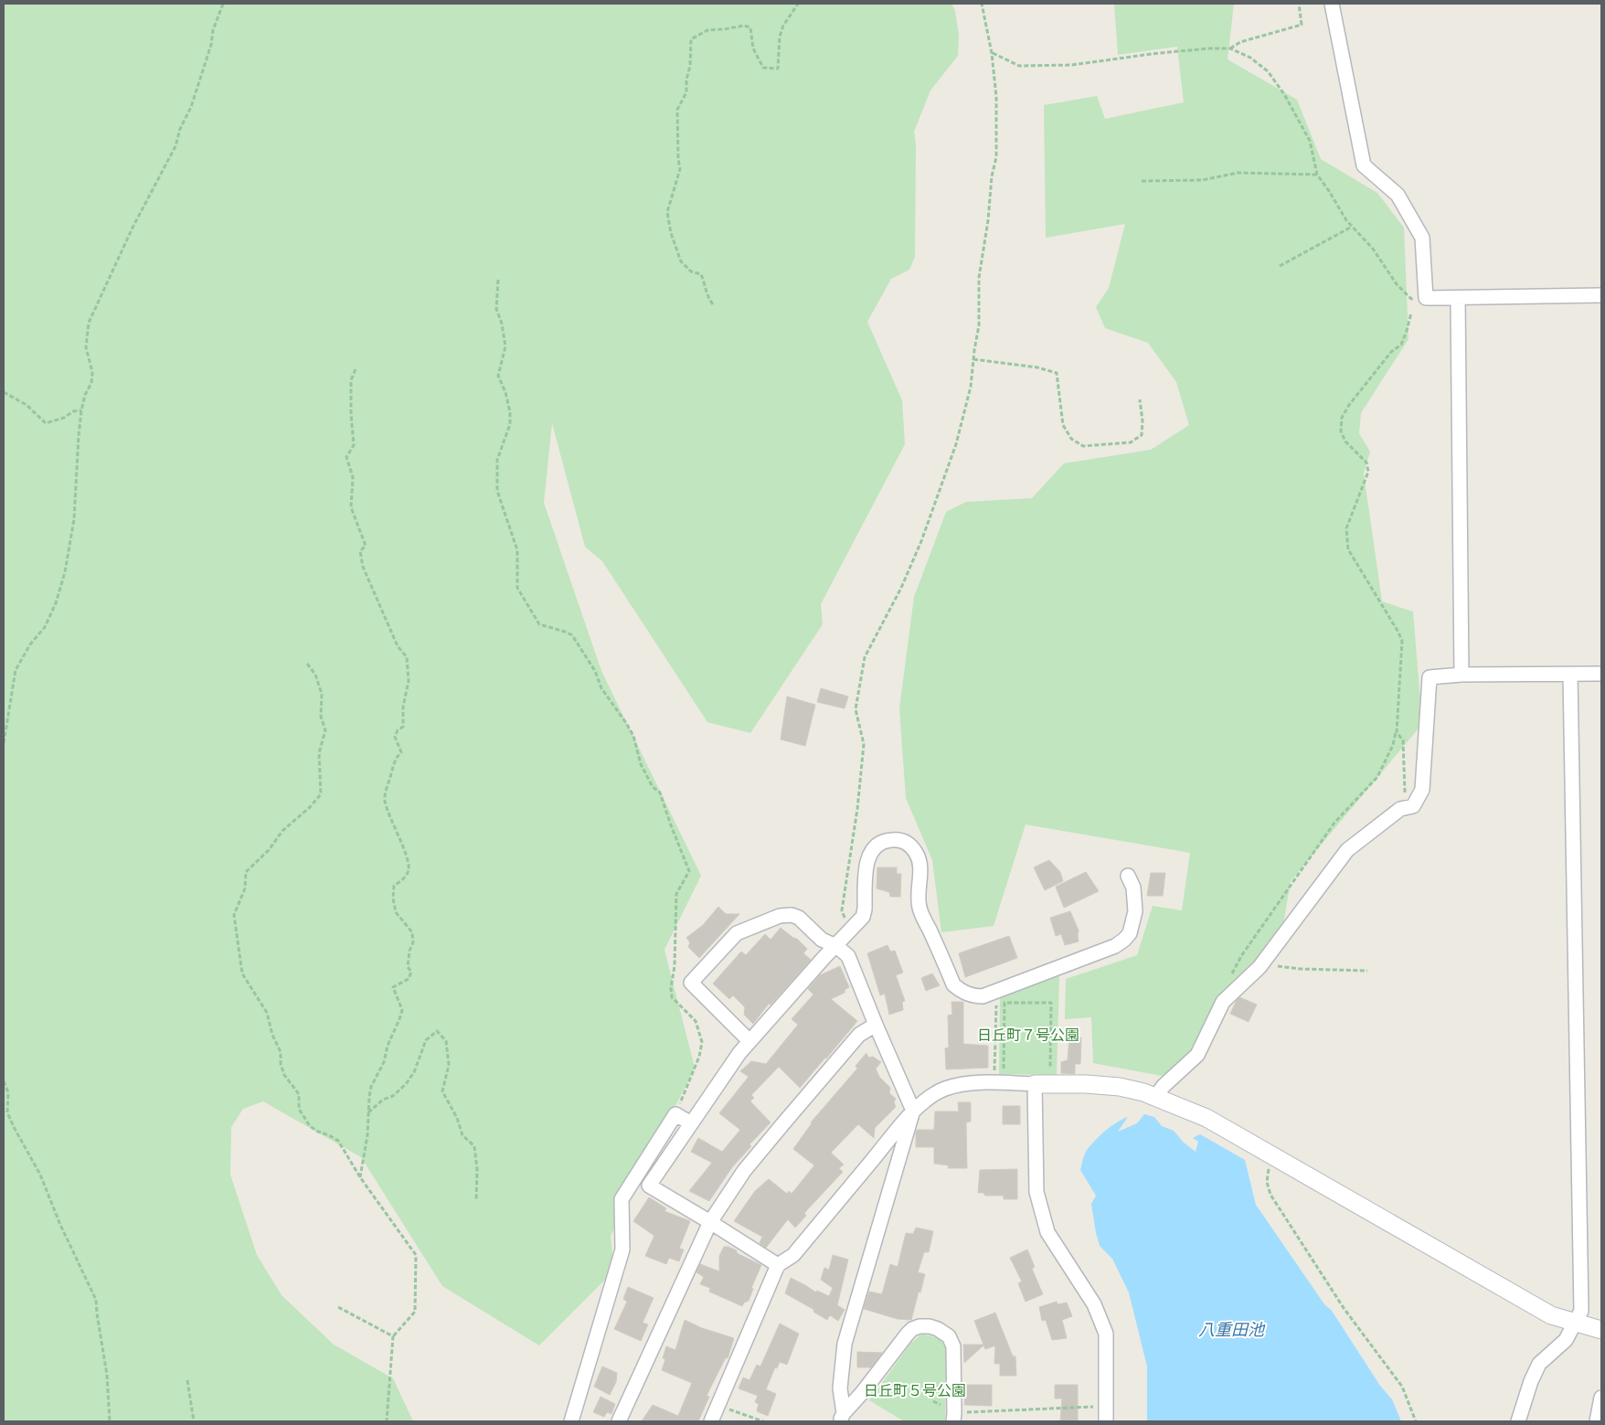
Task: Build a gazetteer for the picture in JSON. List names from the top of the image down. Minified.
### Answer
{"water":["八重田池"],"parks":["日丘町７号公園","日丘町５号公園"]}
